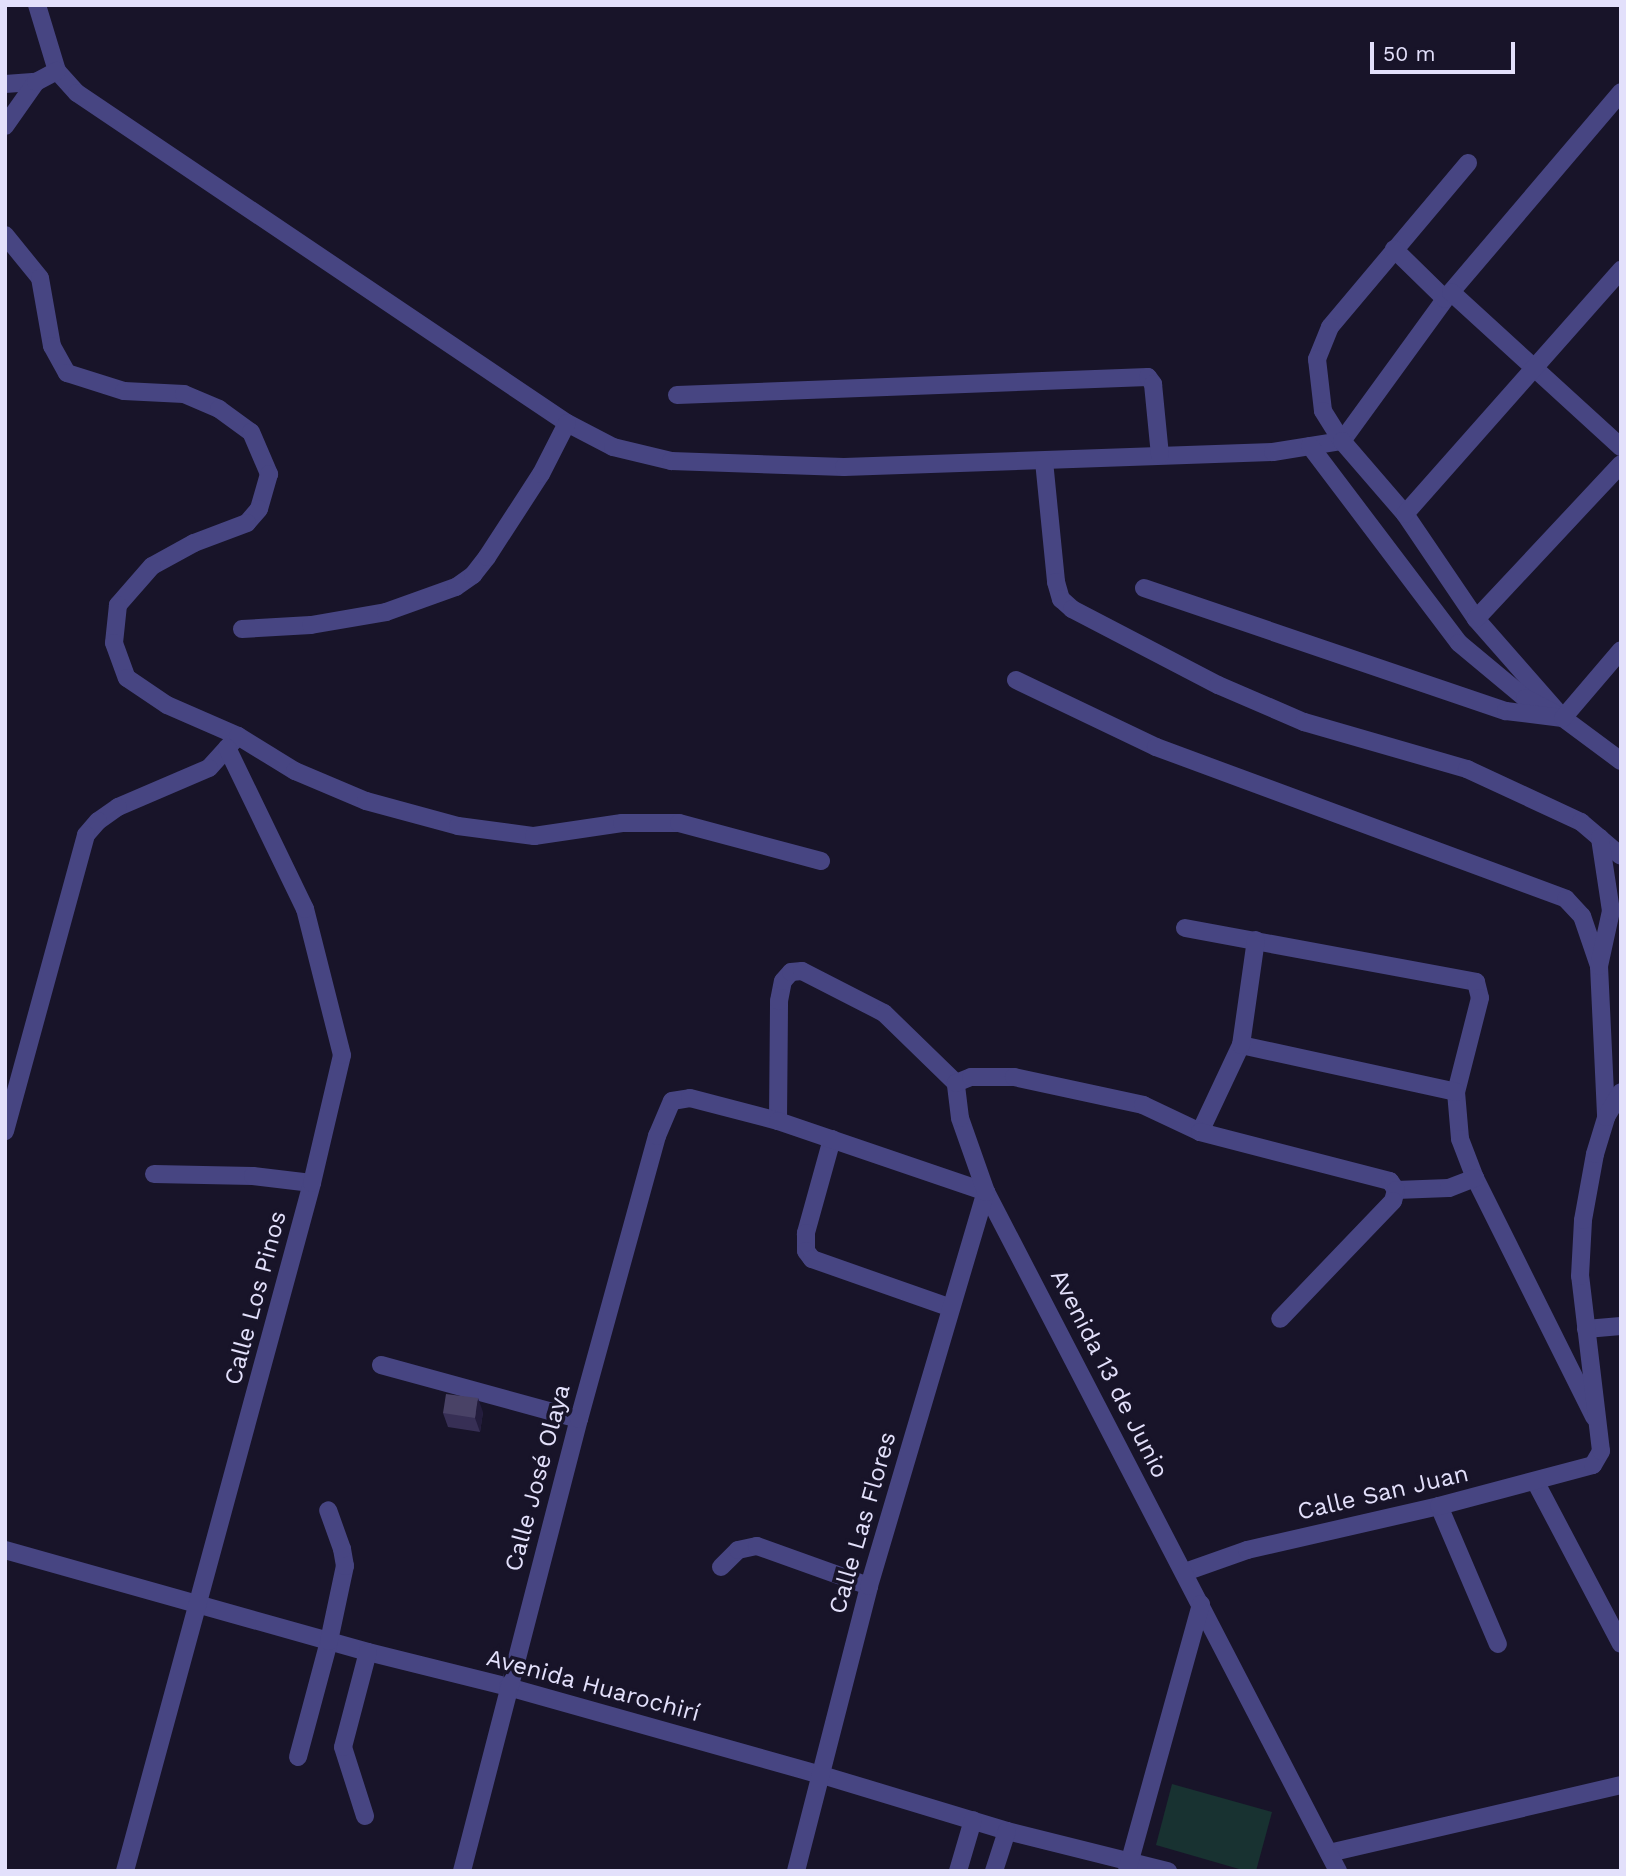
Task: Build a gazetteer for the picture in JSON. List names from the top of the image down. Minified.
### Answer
{"streets":{"street":["Calle Los Pinos","Avenida 13 de Junio","Calle José Olaya","Calle San Juan","Calle Las Flores","Avenida Huarochirí"]},"crossings":[["Calle Los Pinos","Avenida Huarochirí"],["Avenida 13 de Junio","Calle San Juan"],["Avenida 13 de Junio","Calle Las Flores"],["Calle José Olaya","Avenida Huarochirí"],["Calle Las Flores","Avenida Huarochirí"]],"scale_bar":"50 m"}
